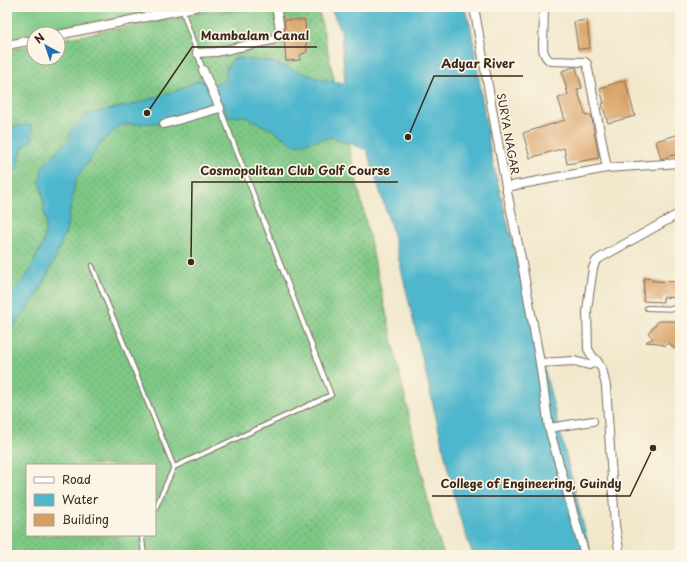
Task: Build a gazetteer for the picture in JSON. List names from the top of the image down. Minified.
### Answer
{"streets":{"street":["SURYA NAGAR"]},"places":["Mambalam Canal","Adyar River","Cosmopolitan Club Golf Course","College of Engineering, Guindy"],"legend":["Road","Water","Building"],"north":"top left"}
